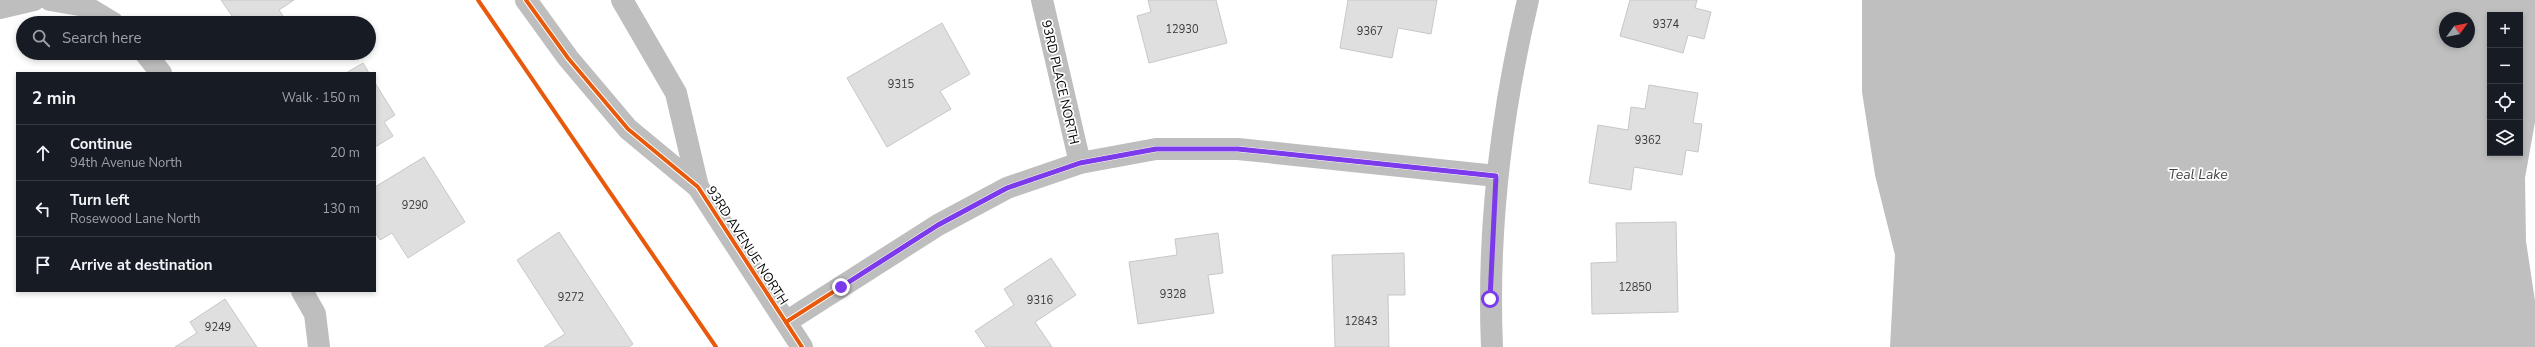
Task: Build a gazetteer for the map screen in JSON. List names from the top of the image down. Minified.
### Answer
{"streets":{"street":["93RD PLACE NORTH","93RD AVENUE NORTH"]},"water":["Teal Lake"],"house_numbers":["9374","12930","9367","9315","9362","9290","12850","9328","9272","9316","12843","9249"],"north":"top right","page":{"map_buttons":["+","−"],"search":"Search here","heading":["2 min","Walk · 150 m"],"list":[["Continue","94th Avenue North","20 m"],["Turn left","Rosewood Lane North","130 m"],"Arrive at destination"]}}
